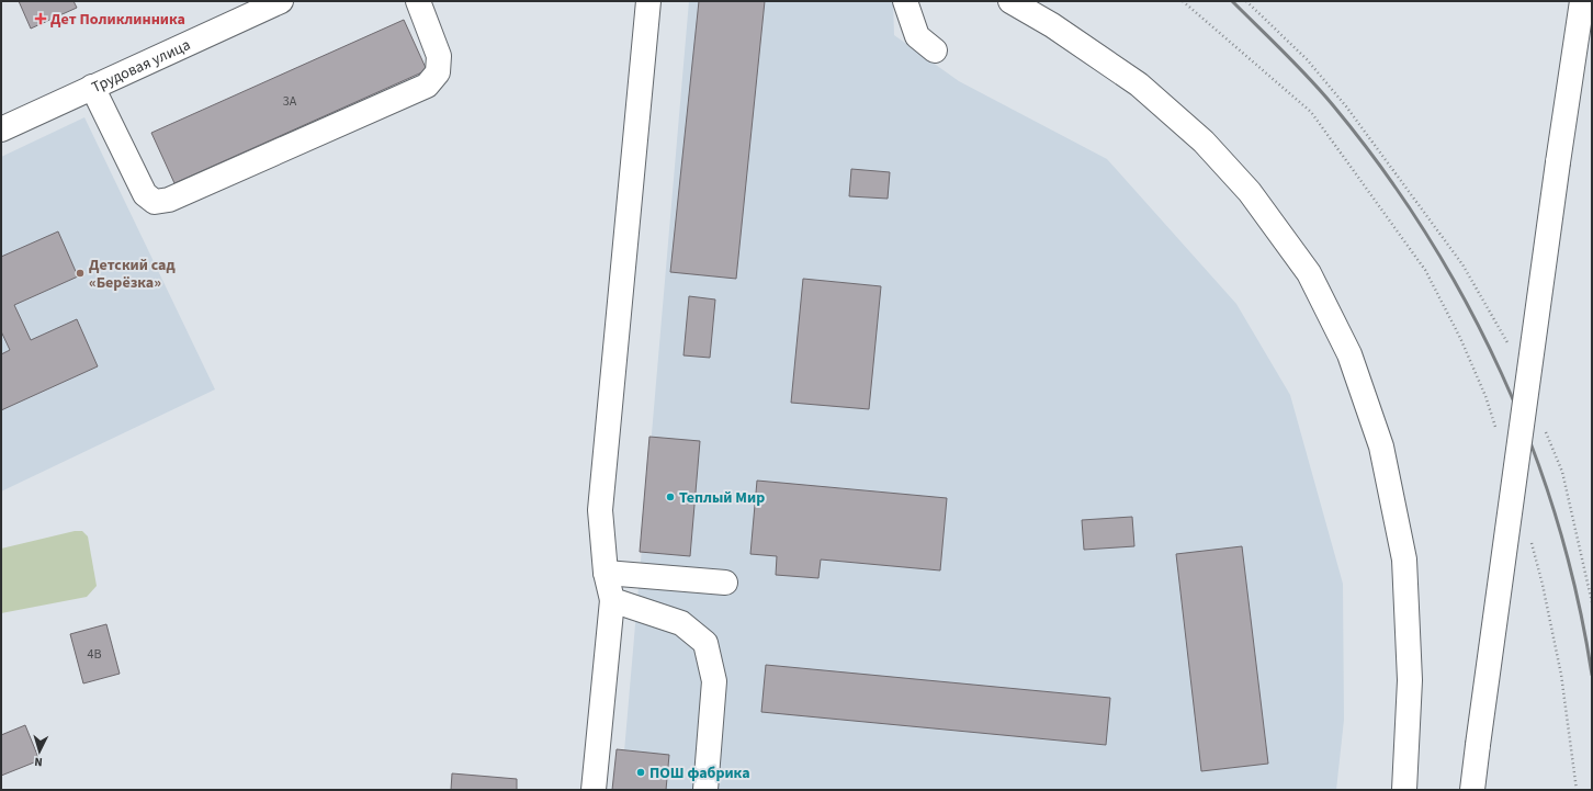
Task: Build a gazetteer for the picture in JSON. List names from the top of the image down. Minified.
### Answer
{"streets":{"main road":["Трудовая улица"]},"places":{"health":["Дет Поликлинника"],"other":["Детский сад «Берёзка»","Теплый Мир","ПОШ фабрика"]},"house_numbers":["3А","4В"],"north":"bottom"}
